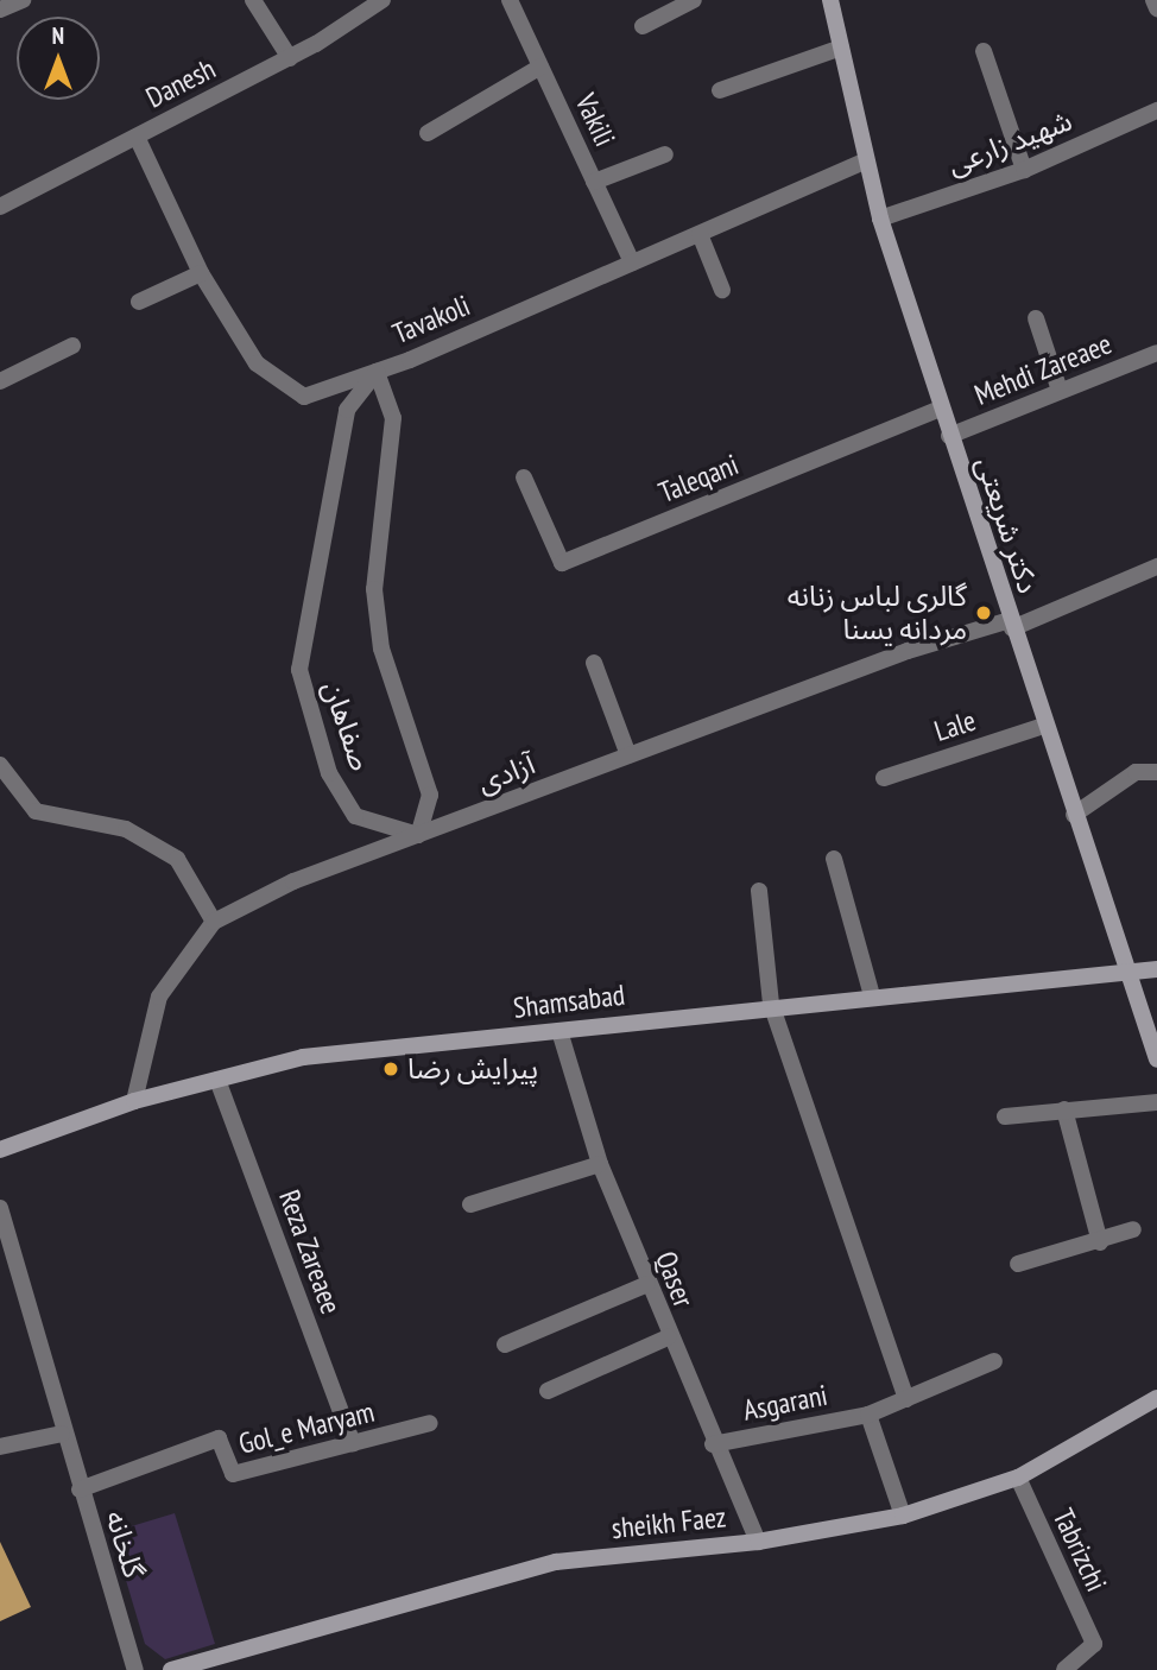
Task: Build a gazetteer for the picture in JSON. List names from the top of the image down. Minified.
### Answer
{"streets":{"street":["Danesh","Vakili","شهید زارعی","Tavakoli","Mehdi Zareaee","Taleqani","دکتر شریعتی","صفاهان","Lale","آزادی","Shamsabad","Reza Zareaee","Qaser","Asgarani","Gol_e Maryam","sheikh Faez","گلخانه","Tabrizchi"]},"crossings":[["Danesh","Tavakoli"],["Vakili","Tavakoli"],["شهید زارعی","دکتر شریعتی"],["Tavakoli","دکتر شریعتی"],["Tavakoli","صفاهان"],["Mehdi Zareaee","دکتر شریعتی"],["Taleqani","دکتر شریعتی"],["دکتر شریعتی","Lale"],["دکتر شریعتی","آزادی"],["دکتر شریعتی","Shamsabad"],["صفاهان","آزادی"],["آزادی","Shamsabad"],["Shamsabad","Reza Zareaee"],["Shamsabad","Qaser"],["Reza Zareaee","Gol_e Maryam"],["Qaser","Asgarani"],["Qaser","sheikh Faez"],["Asgarani","sheikh Faez"],["Gol_e Maryam","گلخانه"],["sheikh Faez","Tabrizchi"]],"places":["گالری لباس زنانه مردانه یسنا","پیرایش رضا"],"north":"top"}
